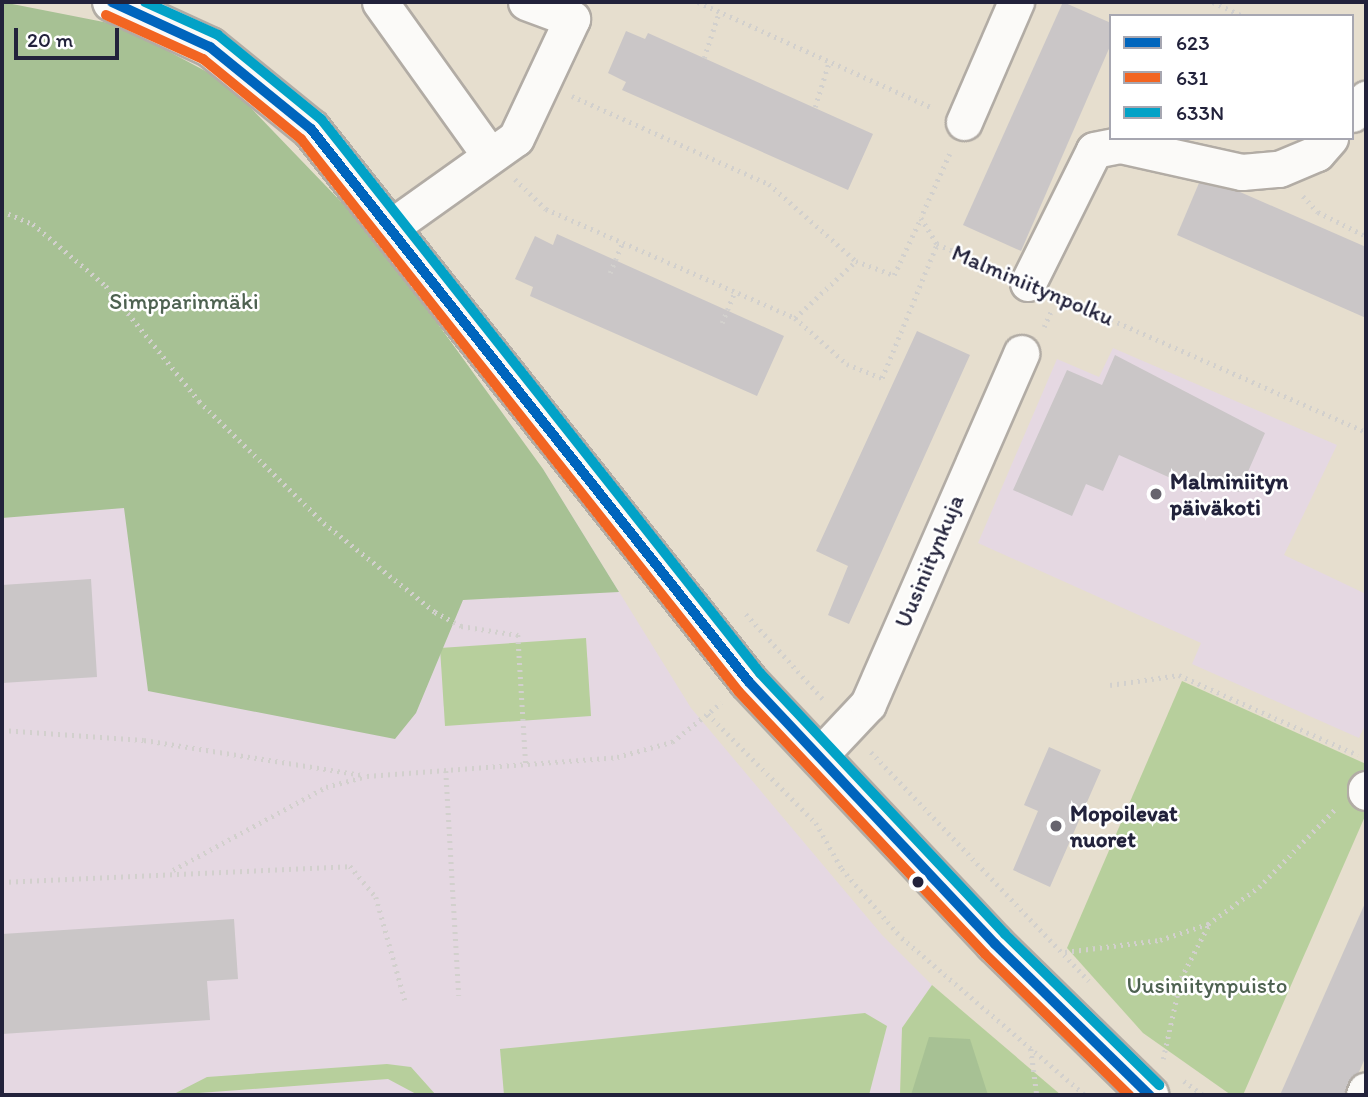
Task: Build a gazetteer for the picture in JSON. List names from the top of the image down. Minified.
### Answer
{"streets":{"street":["Uusiniitynkuja"],"path":["Malminiitynpolku"]},"parks":["Simpparinmäki","Uusiniitynpuisto"],"places":["Malminiityn päiväkoti","Mopoilevat nuoret"],"lines":["transit line 623","transit line 633N","transit line 631"],"legend":["623","631","633N"],"scale_bar":"20 m"}
